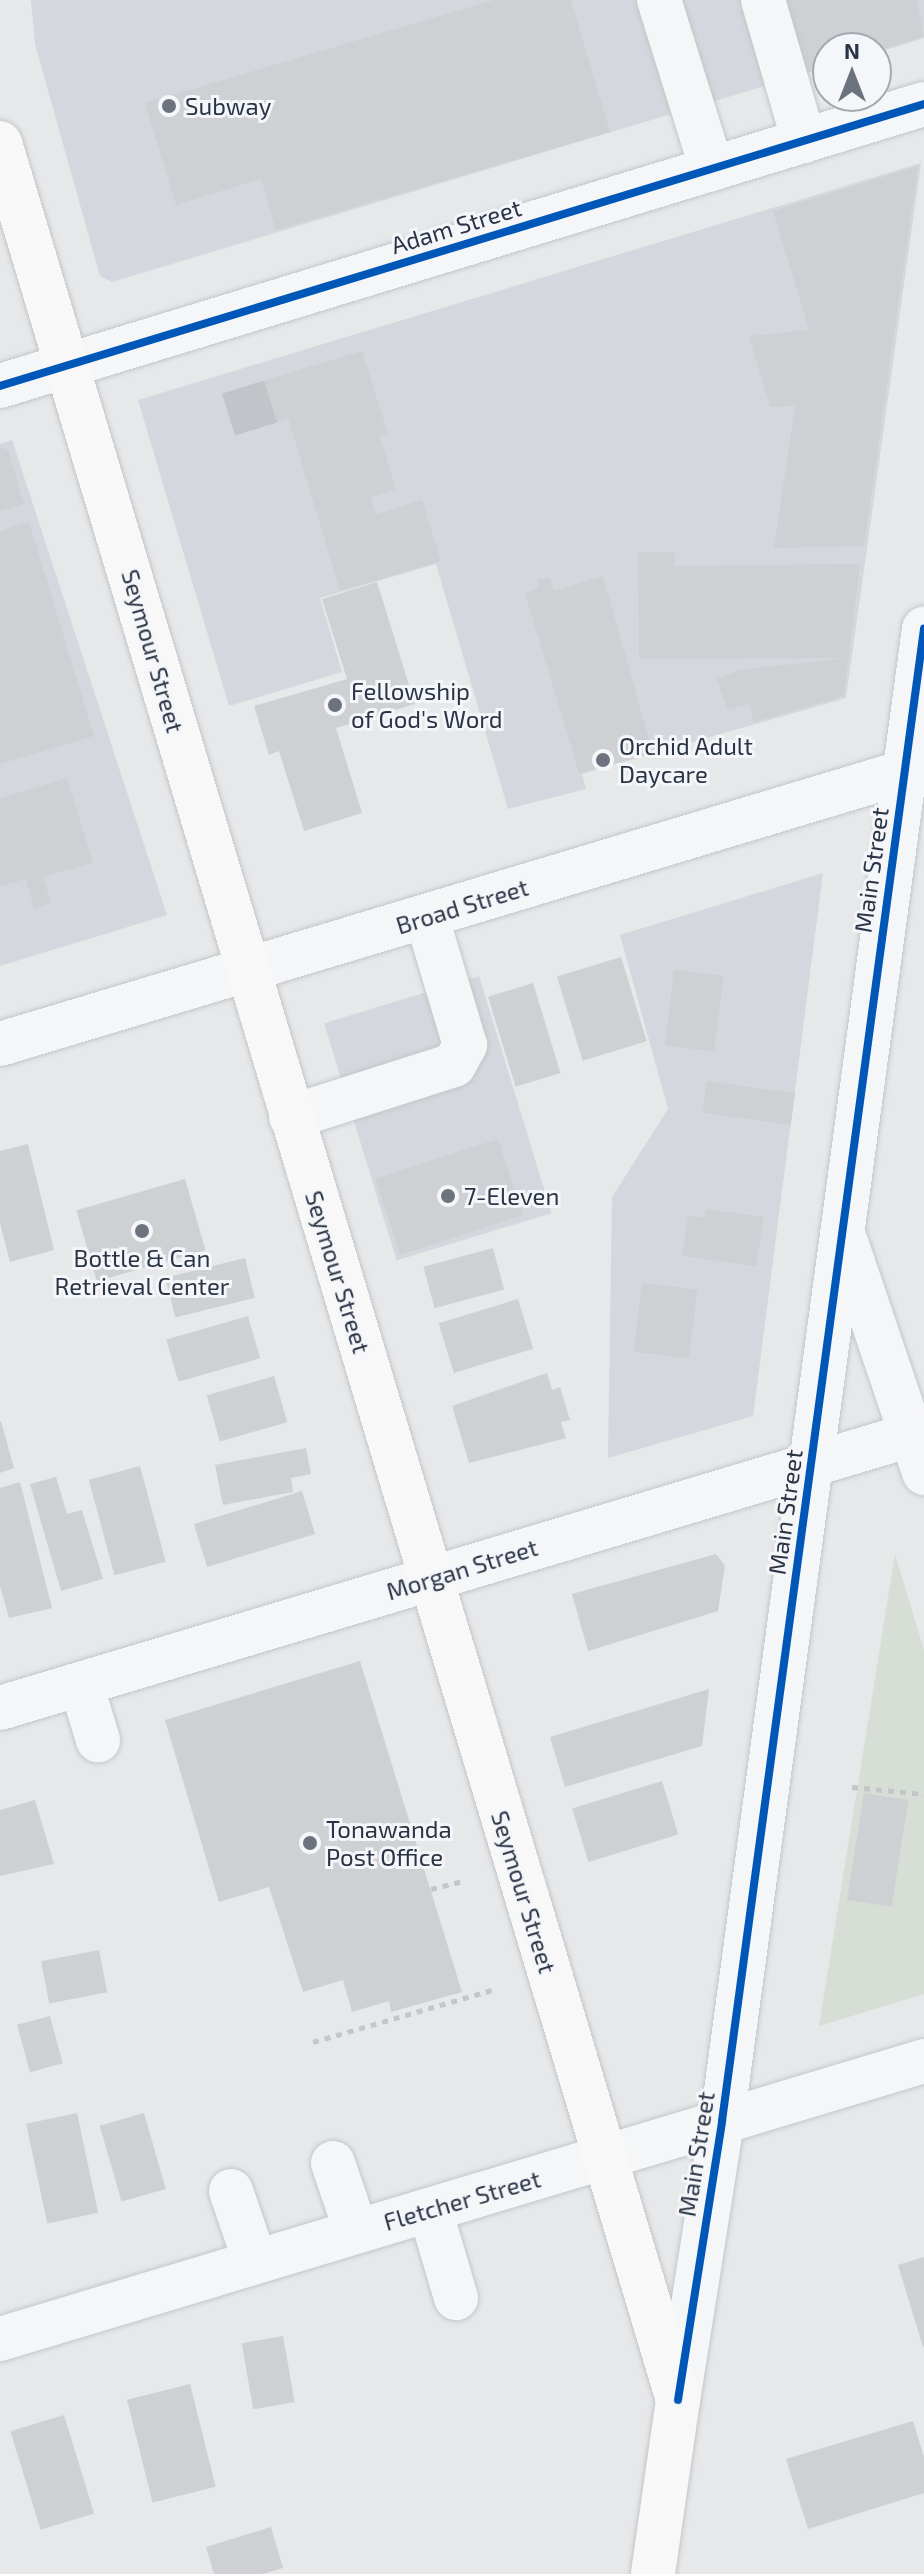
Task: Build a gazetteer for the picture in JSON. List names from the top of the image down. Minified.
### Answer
{"streets":{"main road":["Seymour Street","Main Street"],"street":["Adam Street","Broad Street","Morgan Street","Fletcher Street"]},"crossings":[["Adam Street","Seymour Street"],["Seymour Street","Main Street"],["Seymour Street","Broad Street"],["Seymour Street","Morgan Street"],["Seymour Street","Fletcher Street"],["Main Street","Broad Street"],["Main Street","Morgan Street"],["Main Street","Fletcher Street"]],"places":["Subway","Fellowship of God's Word","Orchid Adult Daycare","7-Eleven","Bottle & Can Retrieval Center","Tonawanda Post Office"],"north":"top"}
